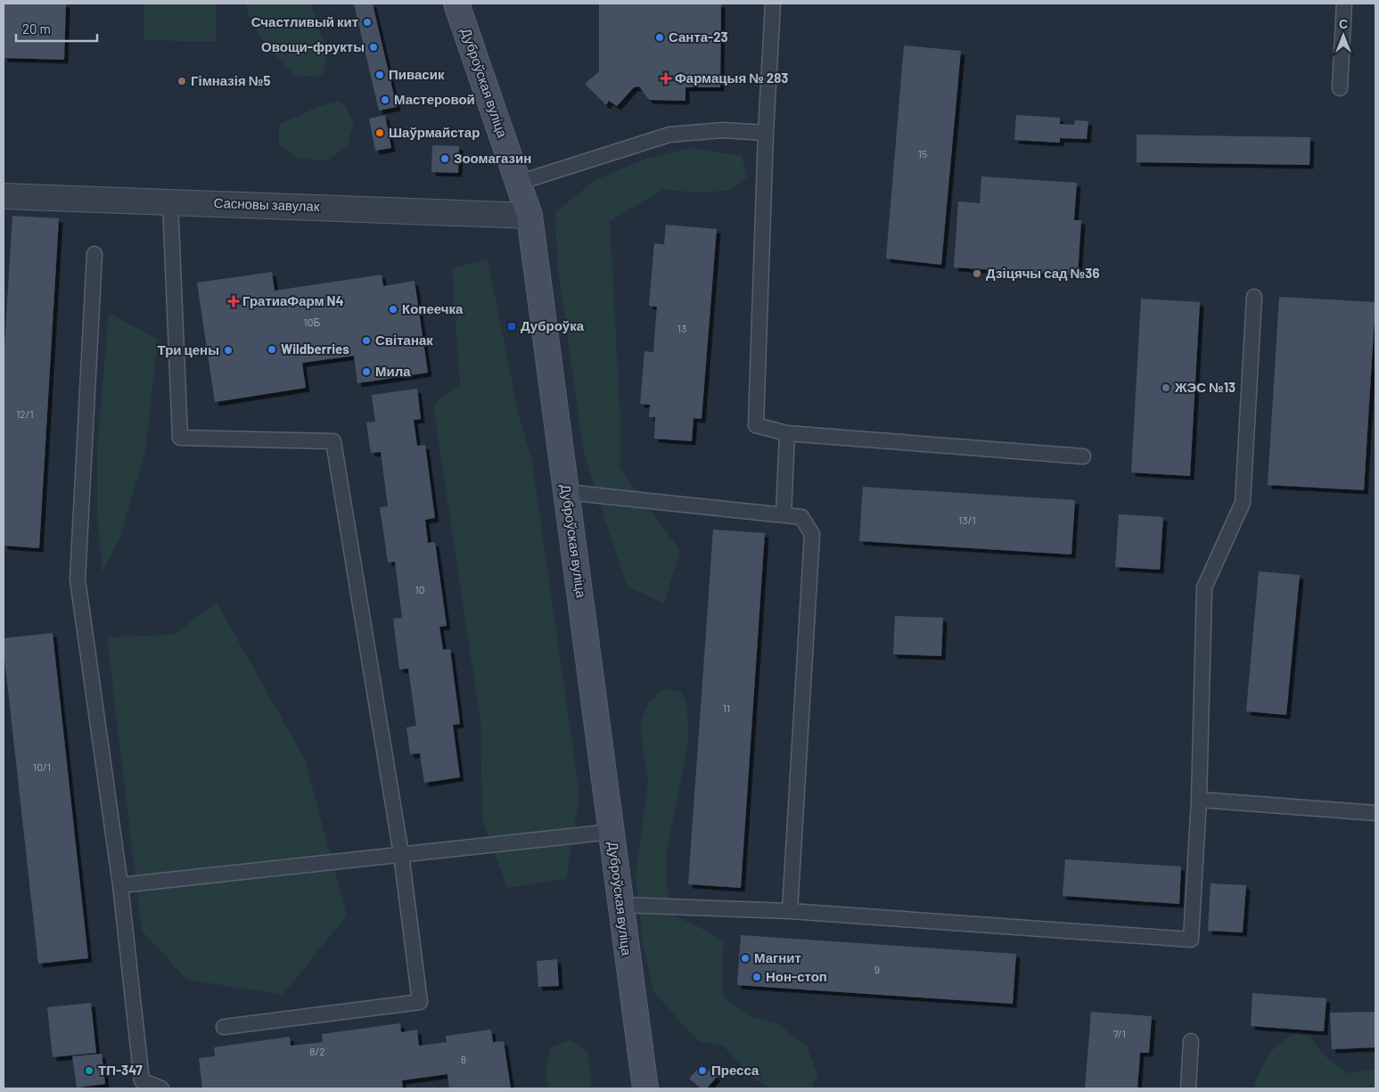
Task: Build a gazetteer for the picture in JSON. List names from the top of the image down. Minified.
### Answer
{"streets":{"main road":["Дуброўская вуліца"],"street":["Сасновы завулак"]},"crossings":[["Дуброўская вуліца","Сасновы завулак"]],"places":{"other":["Счастливый кит","Санта-23","Овощи-фрукты","Пивасик","Гімназія №5","Мастеровой","Шаўрмайстар","Зоомагазин","Дзіцячы сад №36","Копеечка","Світанак","Wildberries","Три цены","Мила","ЖЭС №13","Магнит","Нон-стоп","ТП-347","Пресса"],"health":["Фармацыя № 283","ГратиаФарм N4"],"transit":["Дуброўка"]},"house_numbers":["15","10Б","13","12/1","13/1","10","11","10/1","9","7/1","8/2","8"],"scale_bar":"20 m","north":"top"}
